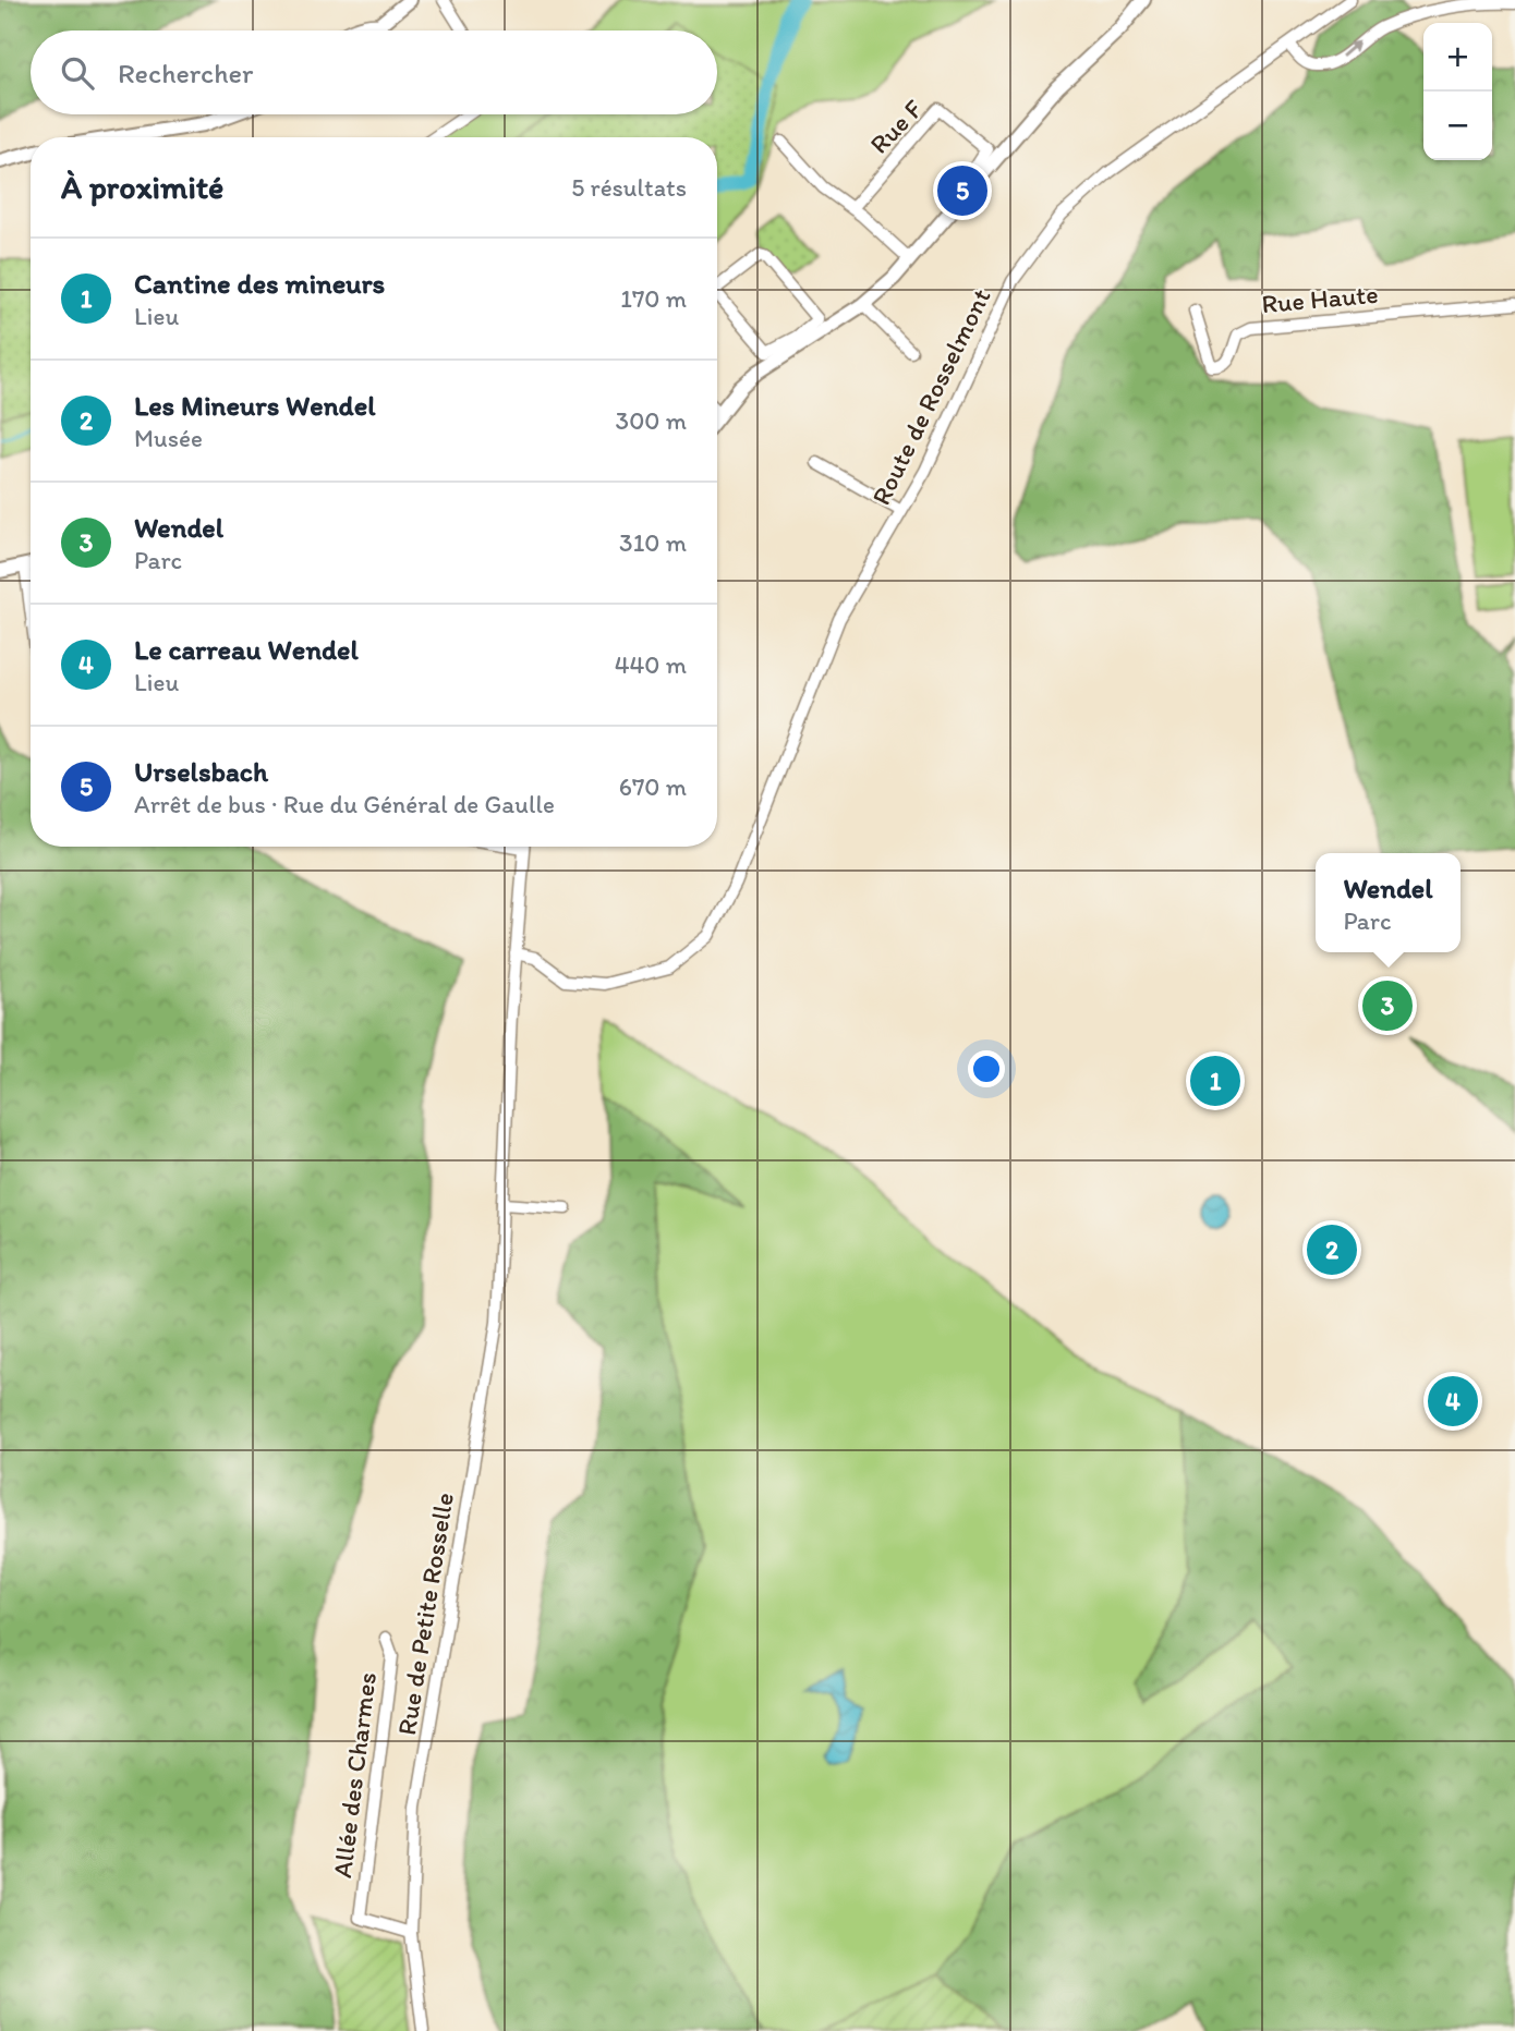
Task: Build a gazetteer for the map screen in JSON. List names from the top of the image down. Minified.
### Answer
{"streets":{"street":["Rue F","Rue Haute","Route de Rosselmont","Rue de Petite Rosselle","Allée des Charmes"]},"crossings":[["Route de Rosselmont","Rue de Petite Rosselle"],["Rue de Petite Rosselle","Allée des Charmes"]],"page":{"map_buttons":["+","−"],"search":"Rechercher","heading":["À proximité","5 résultats"],"pins":["5","3","1","2","4"],"list":[{"mark":"1","name":"Cantine des mineurs","note":"Lieu","value":"170 m"},{"mark":"2","name":"Les Mineurs Wendel","note":"Musée","value":"300 m"},{"mark":"3","name":"Wendel","note":"Parc","value":"310 m"},{"mark":"4","name":"Le carreau Wendel","note":"Lieu","value":"440 m"},{"mark":"5","name":"Urselsbach","note":"Arrêt de bus · Rue du Général de Gaulle","value":"670 m"}],"popup":["Wendel","Parc"]}}
